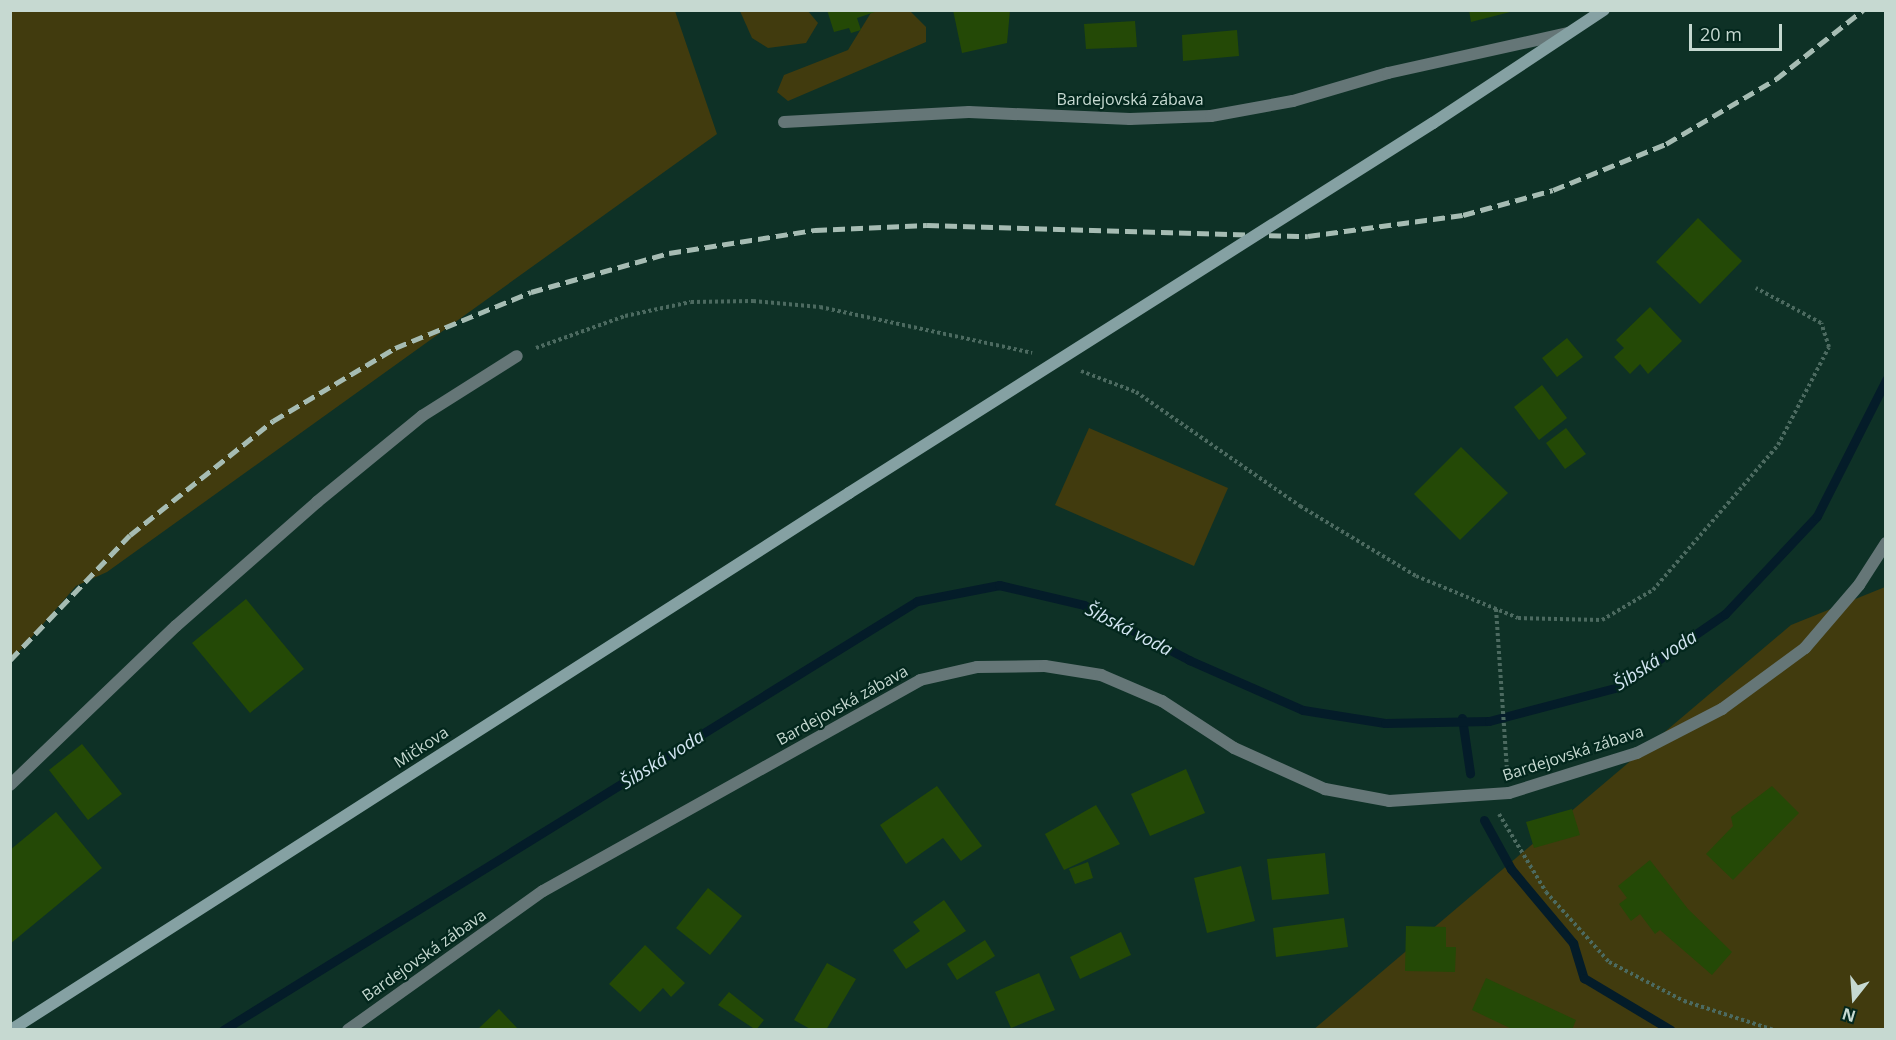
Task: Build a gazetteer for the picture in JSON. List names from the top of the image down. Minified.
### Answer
{"streets":{"main road":["Mičkova"],"street":["Bardejovská zábava"]},"crossings":[["Bardejovská zábava","Mičkova"]],"water":["Šibská voda"],"scale_bar":"20 m","north":"bottom"}
